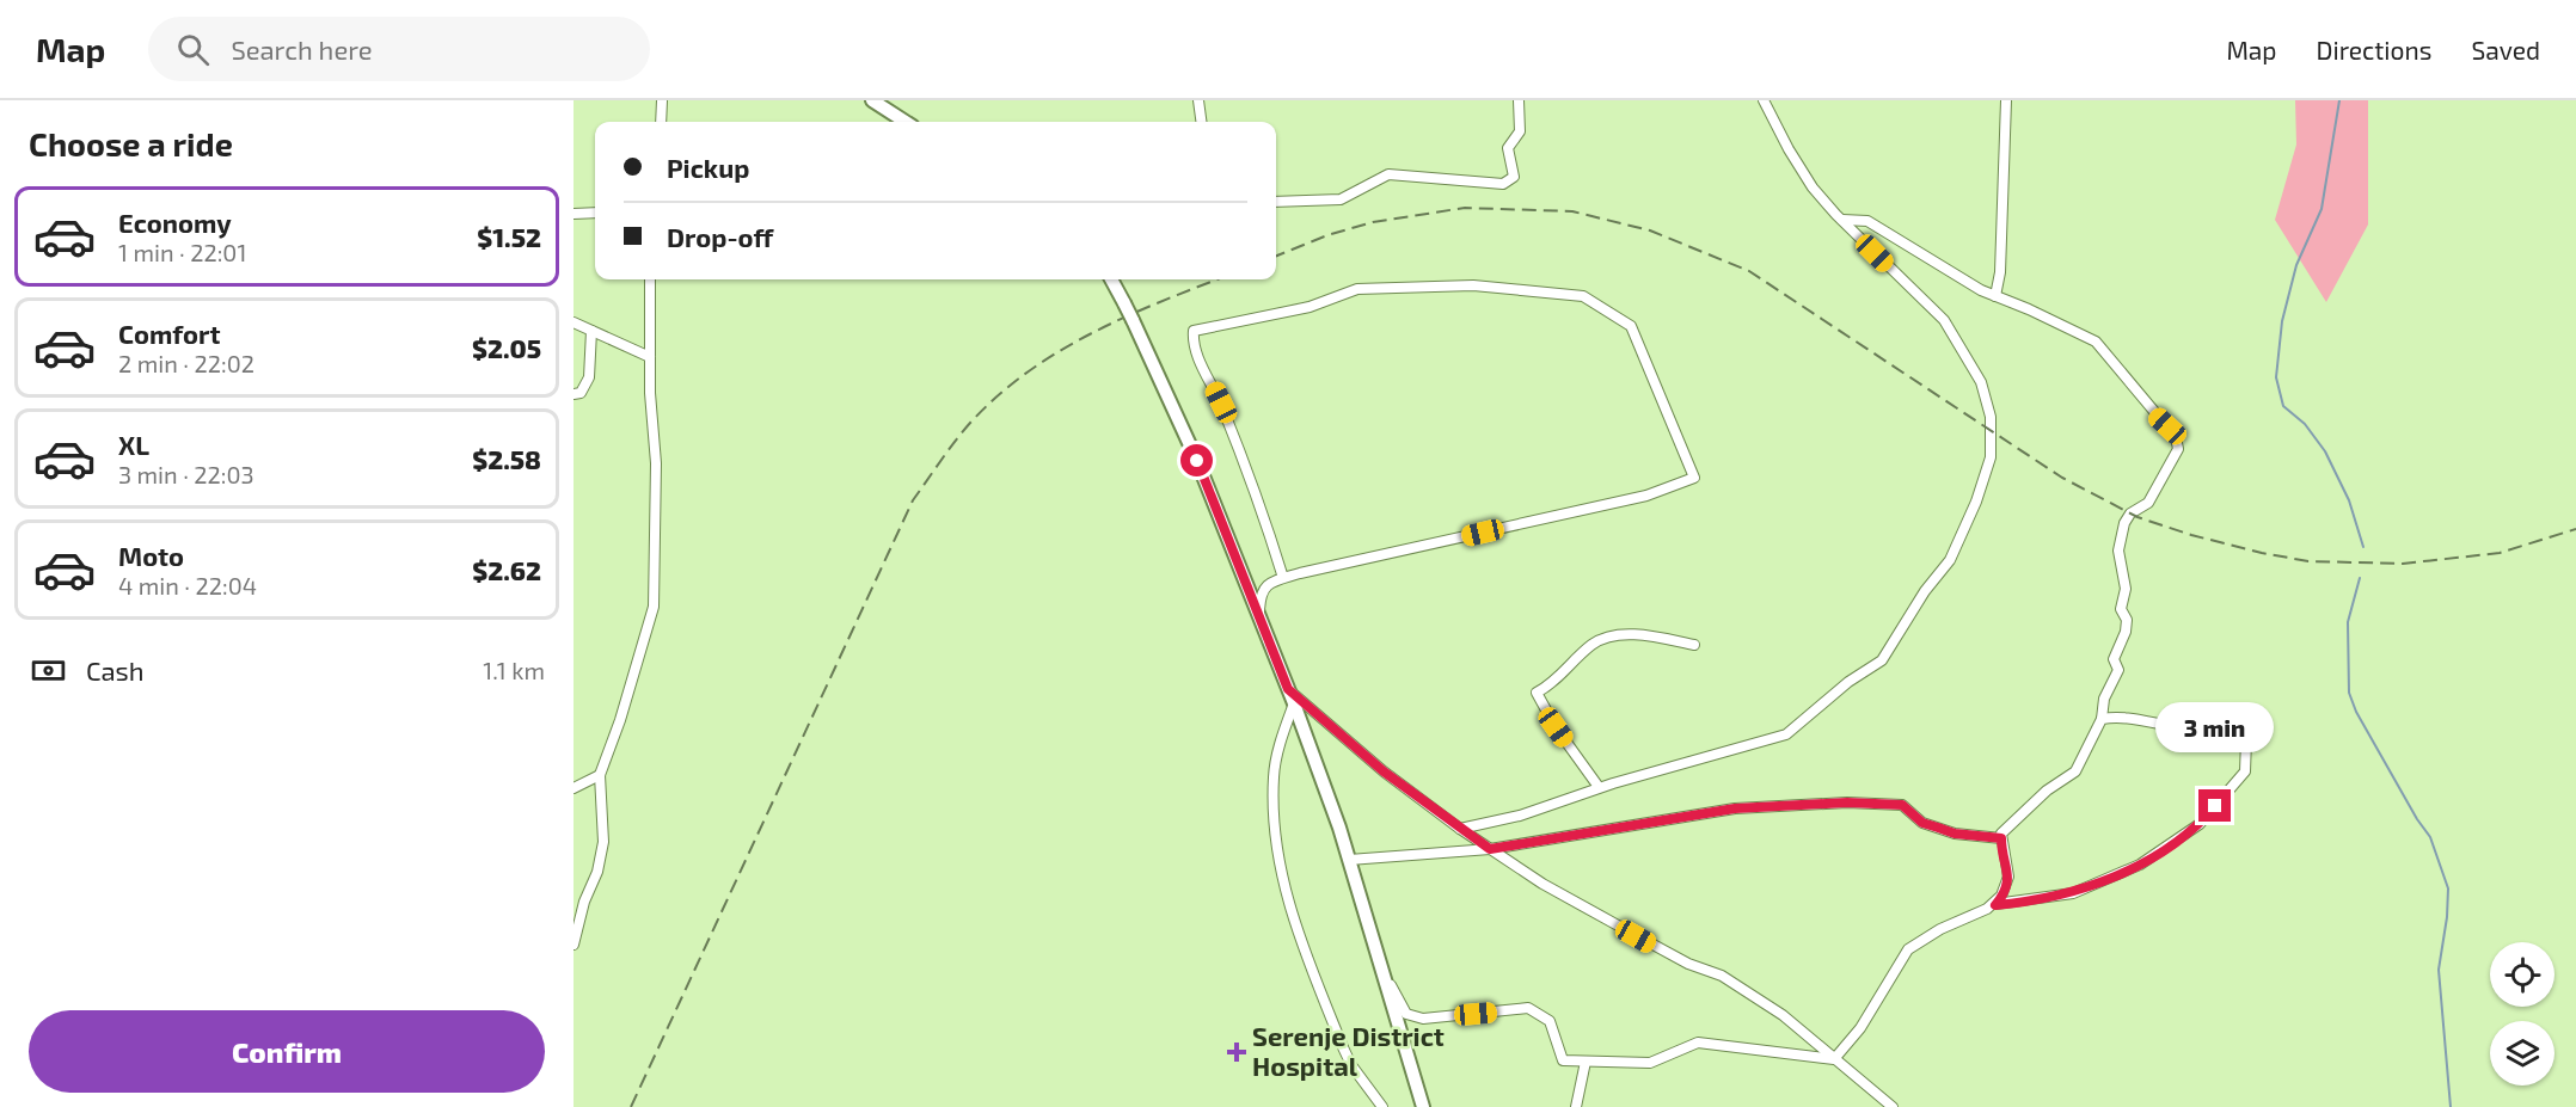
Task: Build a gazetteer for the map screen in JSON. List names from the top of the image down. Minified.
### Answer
{"places":{"health":["Serenje District Hospital"]},"page":{"header":"Map","search":"Search here","nav":["Map","Directions","Saved"],"heading":"Choose a ride","banner":["Pickup","Drop-off"],"list":[{"name":"Economy","note":"1 min · 22:01","value":"$1.52"},{"name":"Comfort","note":"2 min · 22:02","value":"$2.05"},{"name":"XL","note":"3 min · 22:03","value":"$2.58"},{"name":"Moto","note":"4 min · 22:04","value":"$2.62"}],"pay":["Cash","1.1 km"],"bubble":"3 min","buttons":"Confirm"}}
